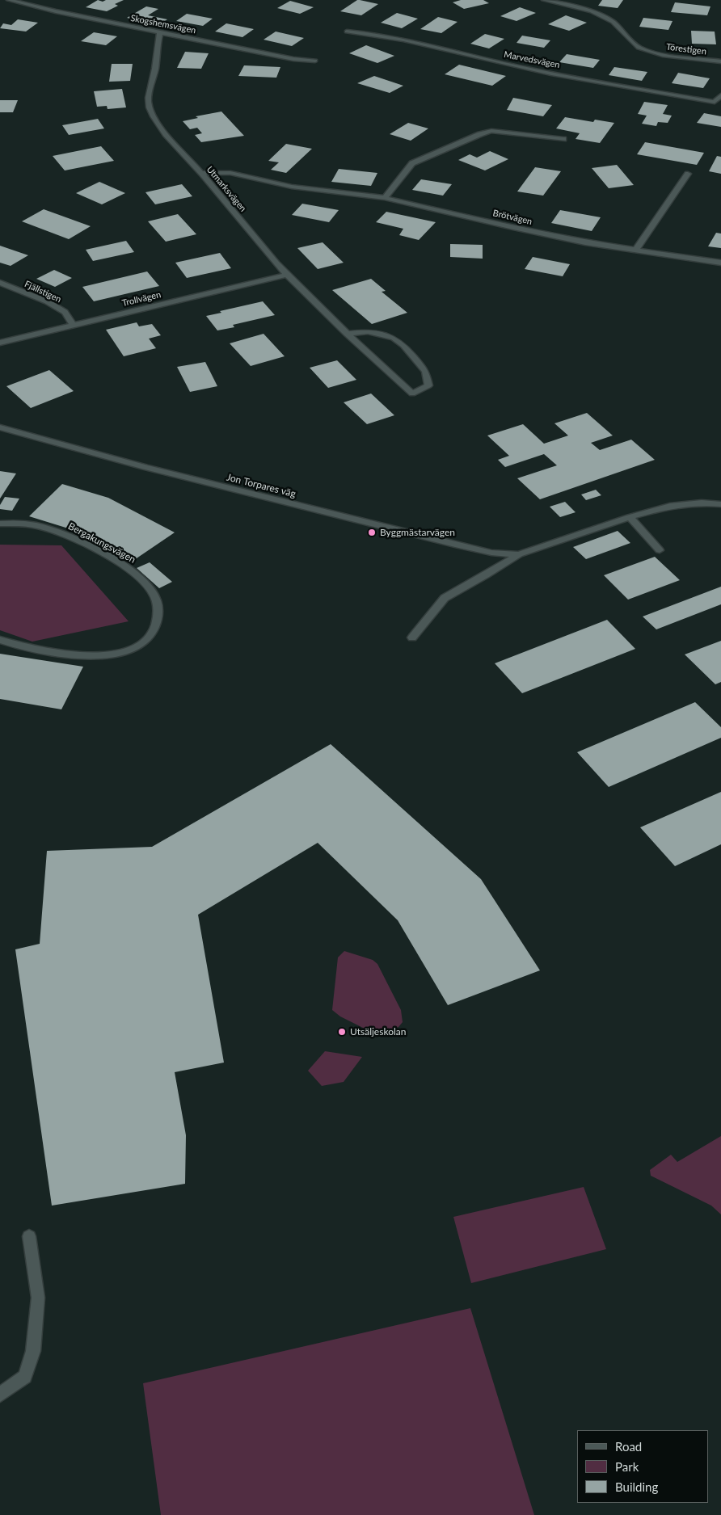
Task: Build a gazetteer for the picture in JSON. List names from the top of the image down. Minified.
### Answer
{"streets":{"street":["Skogshemsvägen","Törestigen","Marvedsvägen","Utmarksvägen","Brötvägen","Fjällstigen","Trollvägen","Jon Torpares väg","Bergakungsvägen"]},"crossings":[["Skogshemsvägen","Utmarksvägen"],["Utmarksvägen","Brötvägen"],["Utmarksvägen","Trollvägen"],["Fjällstigen","Trollvägen"]],"places":["Byggmästarvägen","Utsäljeskolan"],"legend":["Road","Park","Building"]}
